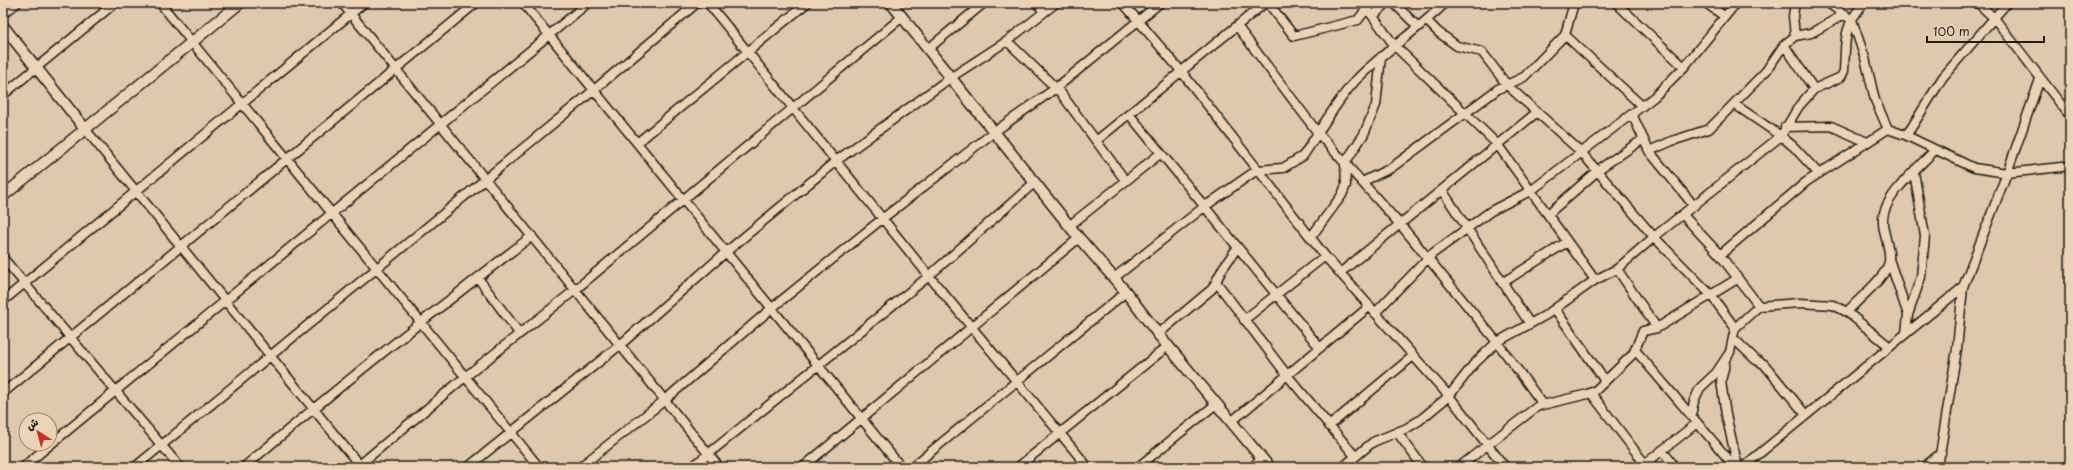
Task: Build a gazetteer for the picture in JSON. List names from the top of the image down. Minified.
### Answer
{"scale_bar":"100 m","north":"top left"}
